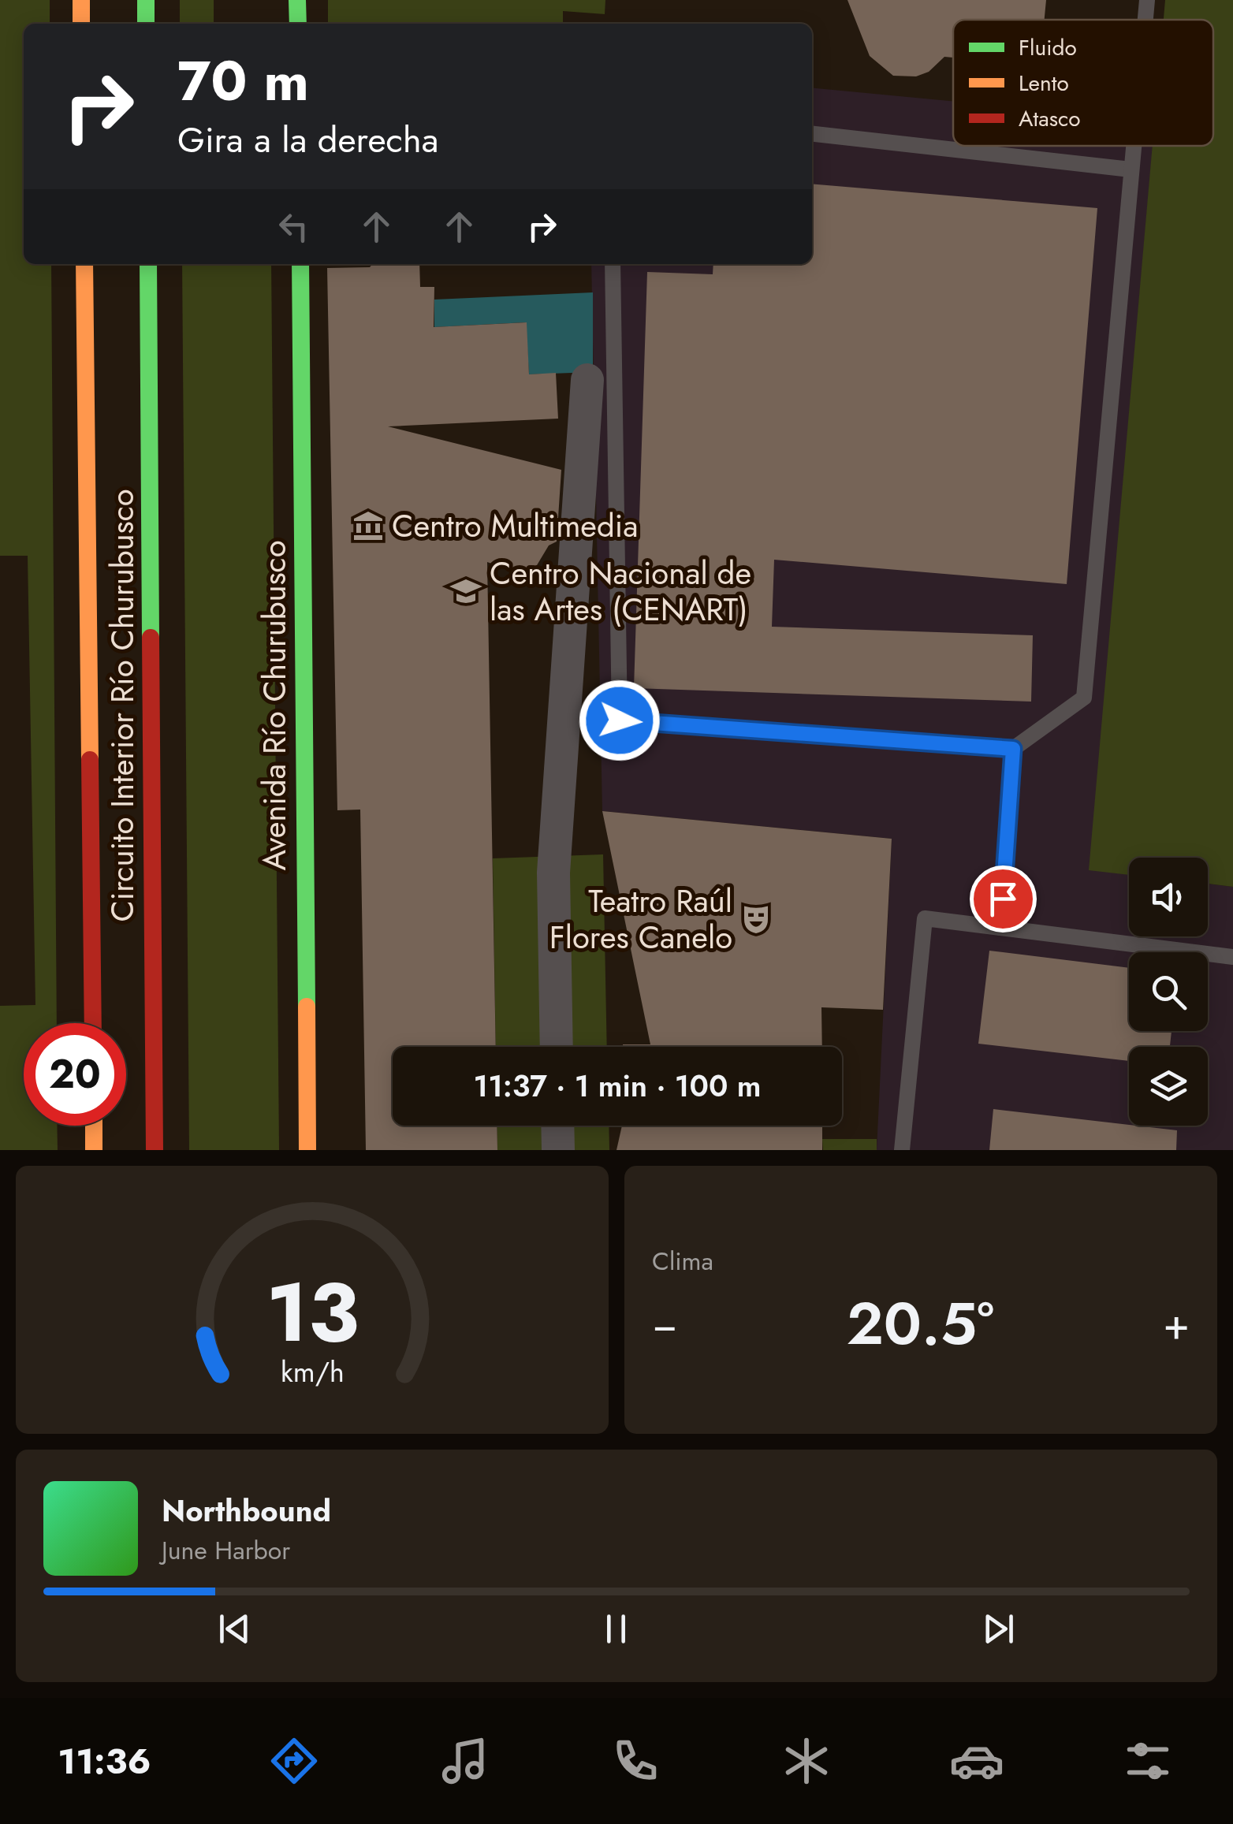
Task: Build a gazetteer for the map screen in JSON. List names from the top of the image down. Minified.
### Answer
{"streets":{"main road":["Circuito Interior Río Churubusco","Avenida Río Churubusco"]},"places":{"museum":["Centro Multimedia"],"school or university":["Centro Nacional de las Artes (CENART)"],"theatre":["Teatro Raúl Flores Canelo"]},"legend":["Fluido","Lento","Atasco"],"page":{"turn":["70 m","Gira a la derecha"],"limit":"20","trip":"11:37 · 1 min · 100 m","tile":"Clima","heat":["−","20.5°","+"],"song":["Northbound","June Harbor"],"tabs":"11:36","gauge":["13","km/h"]}}
